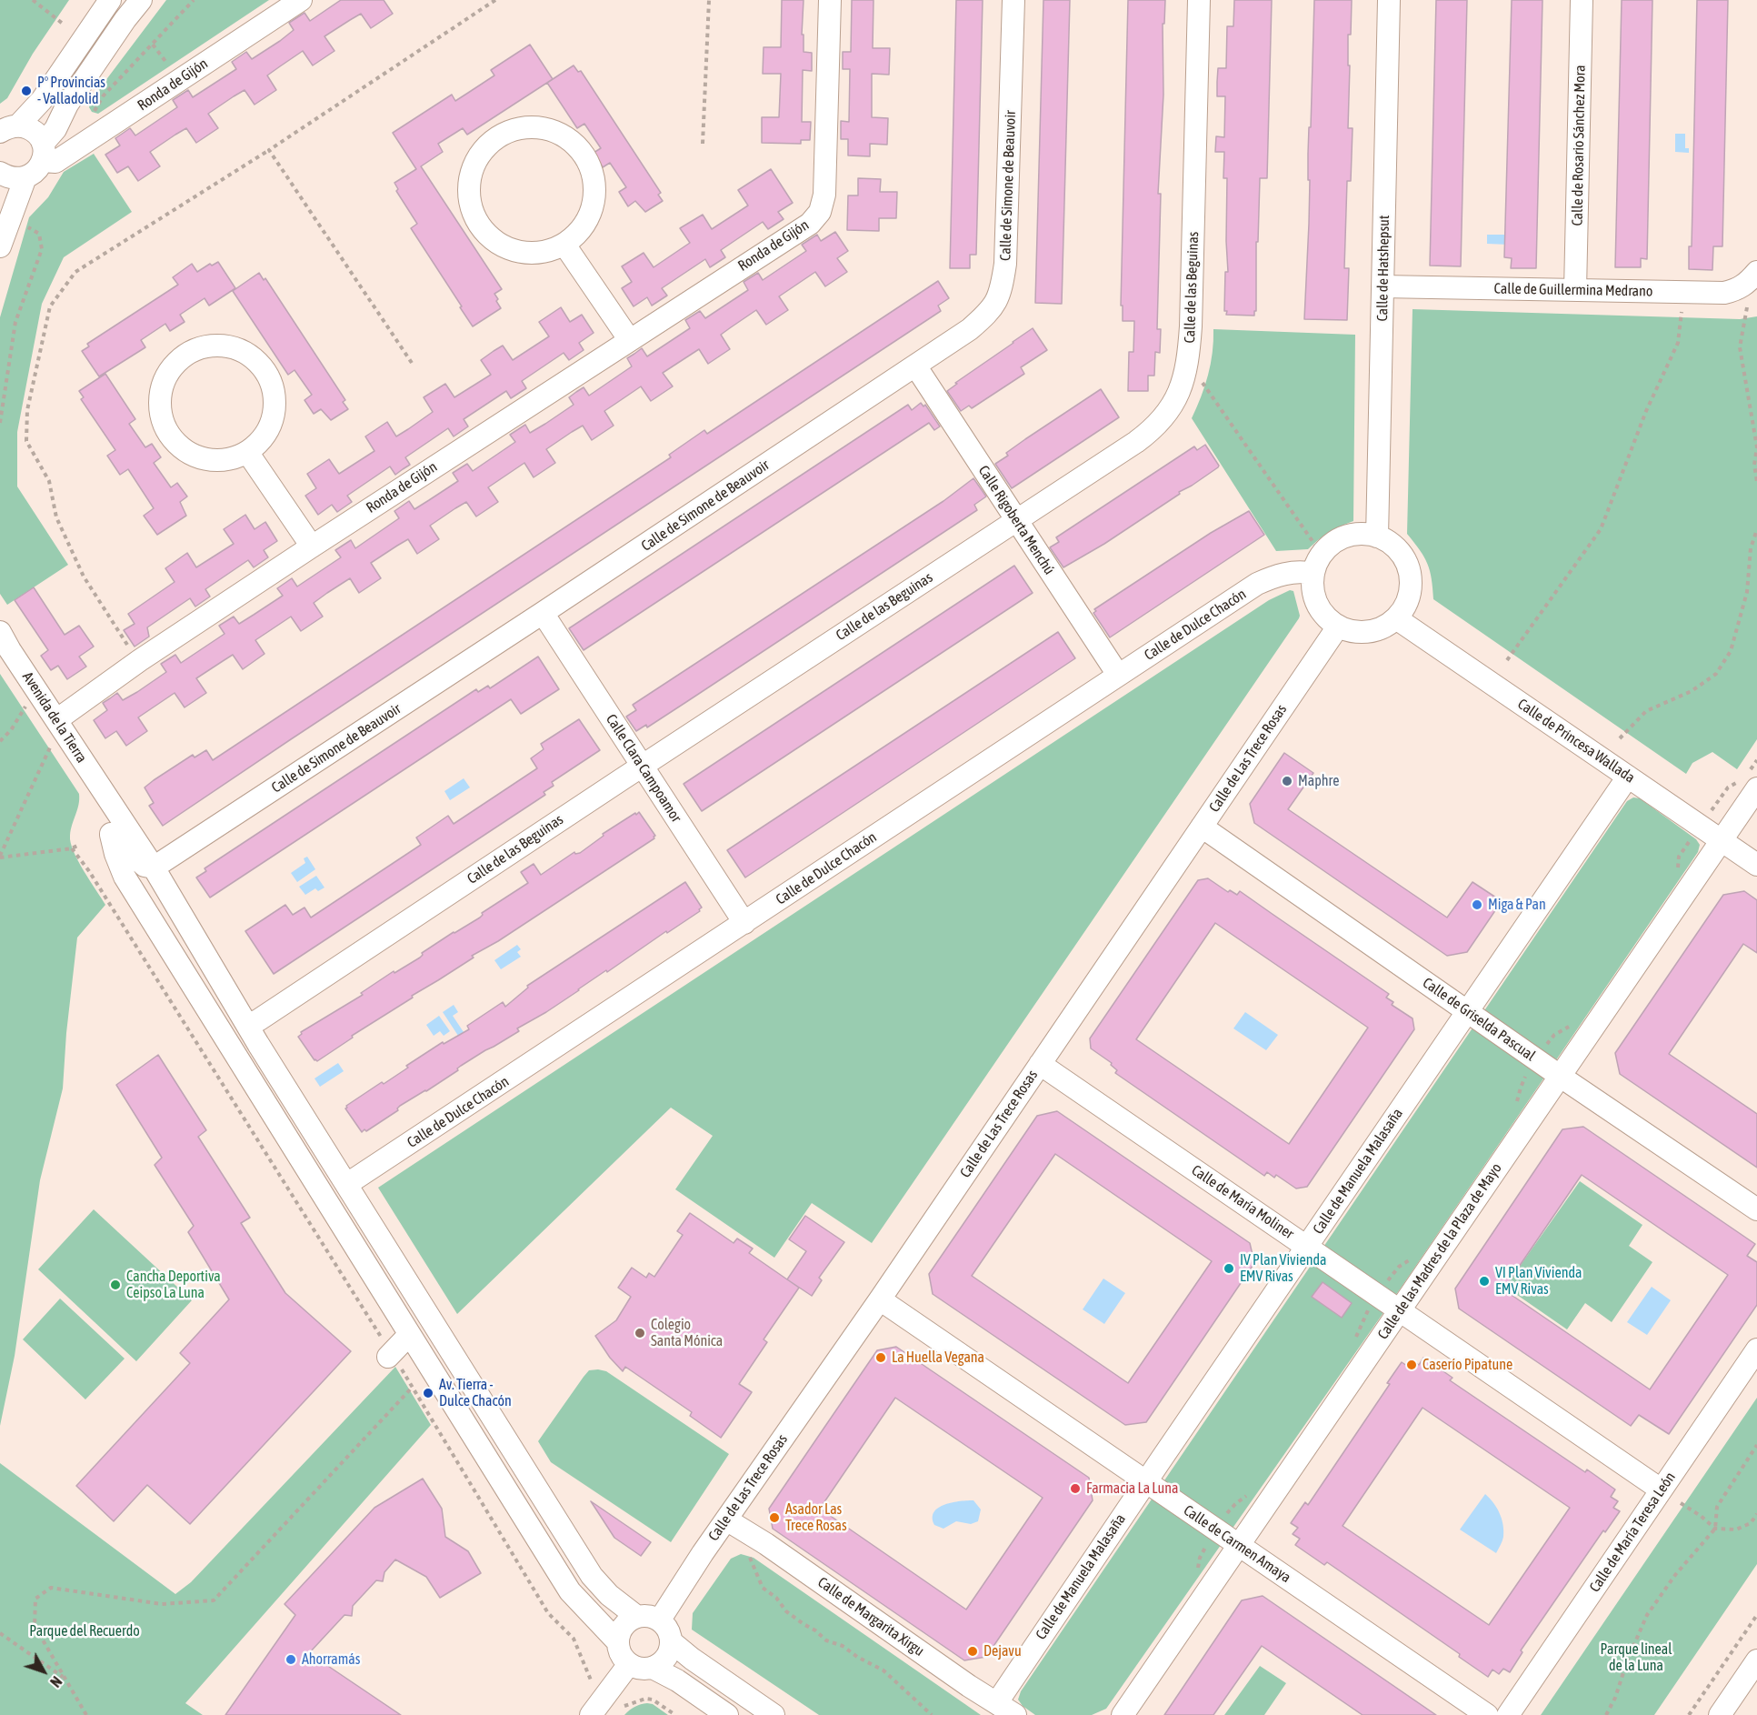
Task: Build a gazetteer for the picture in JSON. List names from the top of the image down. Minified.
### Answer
{"streets":{"street":["Ronda de Gijón","Calle de Rosario Sánchez Mora","Calle de Simone de Beauvoir","Calle de Hatshepsut","Calle de las Beguinas","Calle de Guillermina Medrano","Calle Rigoberta Menchú","Calle de Dulce Chacón","Avenida de la Tierra","Calle de Princesa Wallada","Calle de Las Trece Rosas","Calle Clara Campoamor","Calle de Griselda Pascual","Calle de Manuela Malasaña","Calle de María Moliner","Calle de las Madres de la Plaza de Mayo","Calle de María Teresa León","Calle de Carmen Amaya","Calle de Margarita Xirgu"]},"crossings":[["Ronda de Gijón","Avenida de la Tierra"],["Calle de Rosario Sánchez Mora","Calle de Guillermina Medrano"],["Calle de Simone de Beauvoir","Calle Rigoberta Menchú"],["Calle de Simone de Beauvoir","Avenida de la Tierra"],["Calle de Simone de Beauvoir","Calle Clara Campoamor"],["Calle de Hatshepsut","Calle de Guillermina Medrano"],["Calle de Hatshepsut","Calle de Dulce Chacón"],["Calle de Hatshepsut","Calle de Princesa Wallada"],["Calle de Hatshepsut","Calle de Las Trece Rosas"],["Calle de las Beguinas","Calle Rigoberta Menchú"],["Calle de las Beguinas","Avenida de la Tierra"],["Calle de las Beguinas","Calle Clara Campoamor"],["Calle Rigoberta Menchú","Calle de Dulce Chacón"],["Calle de Dulce Chacón","Avenida de la Tierra"],["Calle de Dulce Chacón","Calle de Princesa Wallada"],["Calle de Dulce Chacón","Calle de Las Trece Rosas"],["Calle de Dulce Chacón","Calle Clara Campoamor"],["Avenida de la Tierra","Calle de Las Trece Rosas"],["Calle de Princesa Wallada","Calle de Las Trece Rosas"],["Calle de Princesa Wallada","Calle de Manuela Malasaña"],["Calle de Princesa Wallada","Calle de las Madres de la Plaza de Mayo"],["Calle de Las Trece Rosas","Calle de Griselda Pascual"],["Calle de Las Trece Rosas","Calle de María Moliner"],["Calle de Las Trece Rosas","Calle de Carmen Amaya"],["Calle de Las Trece Rosas","Calle de Margarita Xirgu"],["Calle de Griselda Pascual","Calle de Manuela Malasaña"],["Calle de Griselda Pascual","Calle de las Madres de la Plaza de Mayo"],["Calle de Manuela Malasaña","Calle de María Moliner"],["Calle de Manuela Malasaña","Calle de Carmen Amaya"],["Calle de Manuela Malasaña","Calle de Margarita Xirgu"],["Calle de María Moliner","Calle de las Madres de la Plaza de Mayo"],["Calle de María Moliner","Calle de María Teresa León"],["Calle de las Madres de la Plaza de Mayo","Calle de Carmen Amaya"]],"parks":["Parque del Recuerdo","Parque lineal de la Luna"],"places":["Pº Provincias - Valladolid","Maphre","Miga & Pan","IV Plan Vivienda EMV Rivas","VI Plan Vivienda EMV Rivas","Cancha Deportiva Ceipso La Luna","Colegio Santa Mónica","La Huella Vegana","Caserío Pipatune","Av. Tierra - Dulce Chacón","Farmacia La Luna","Asador Las Trece Rosas","Dejavu","Ahorramás"],"north":"bottom right"}
